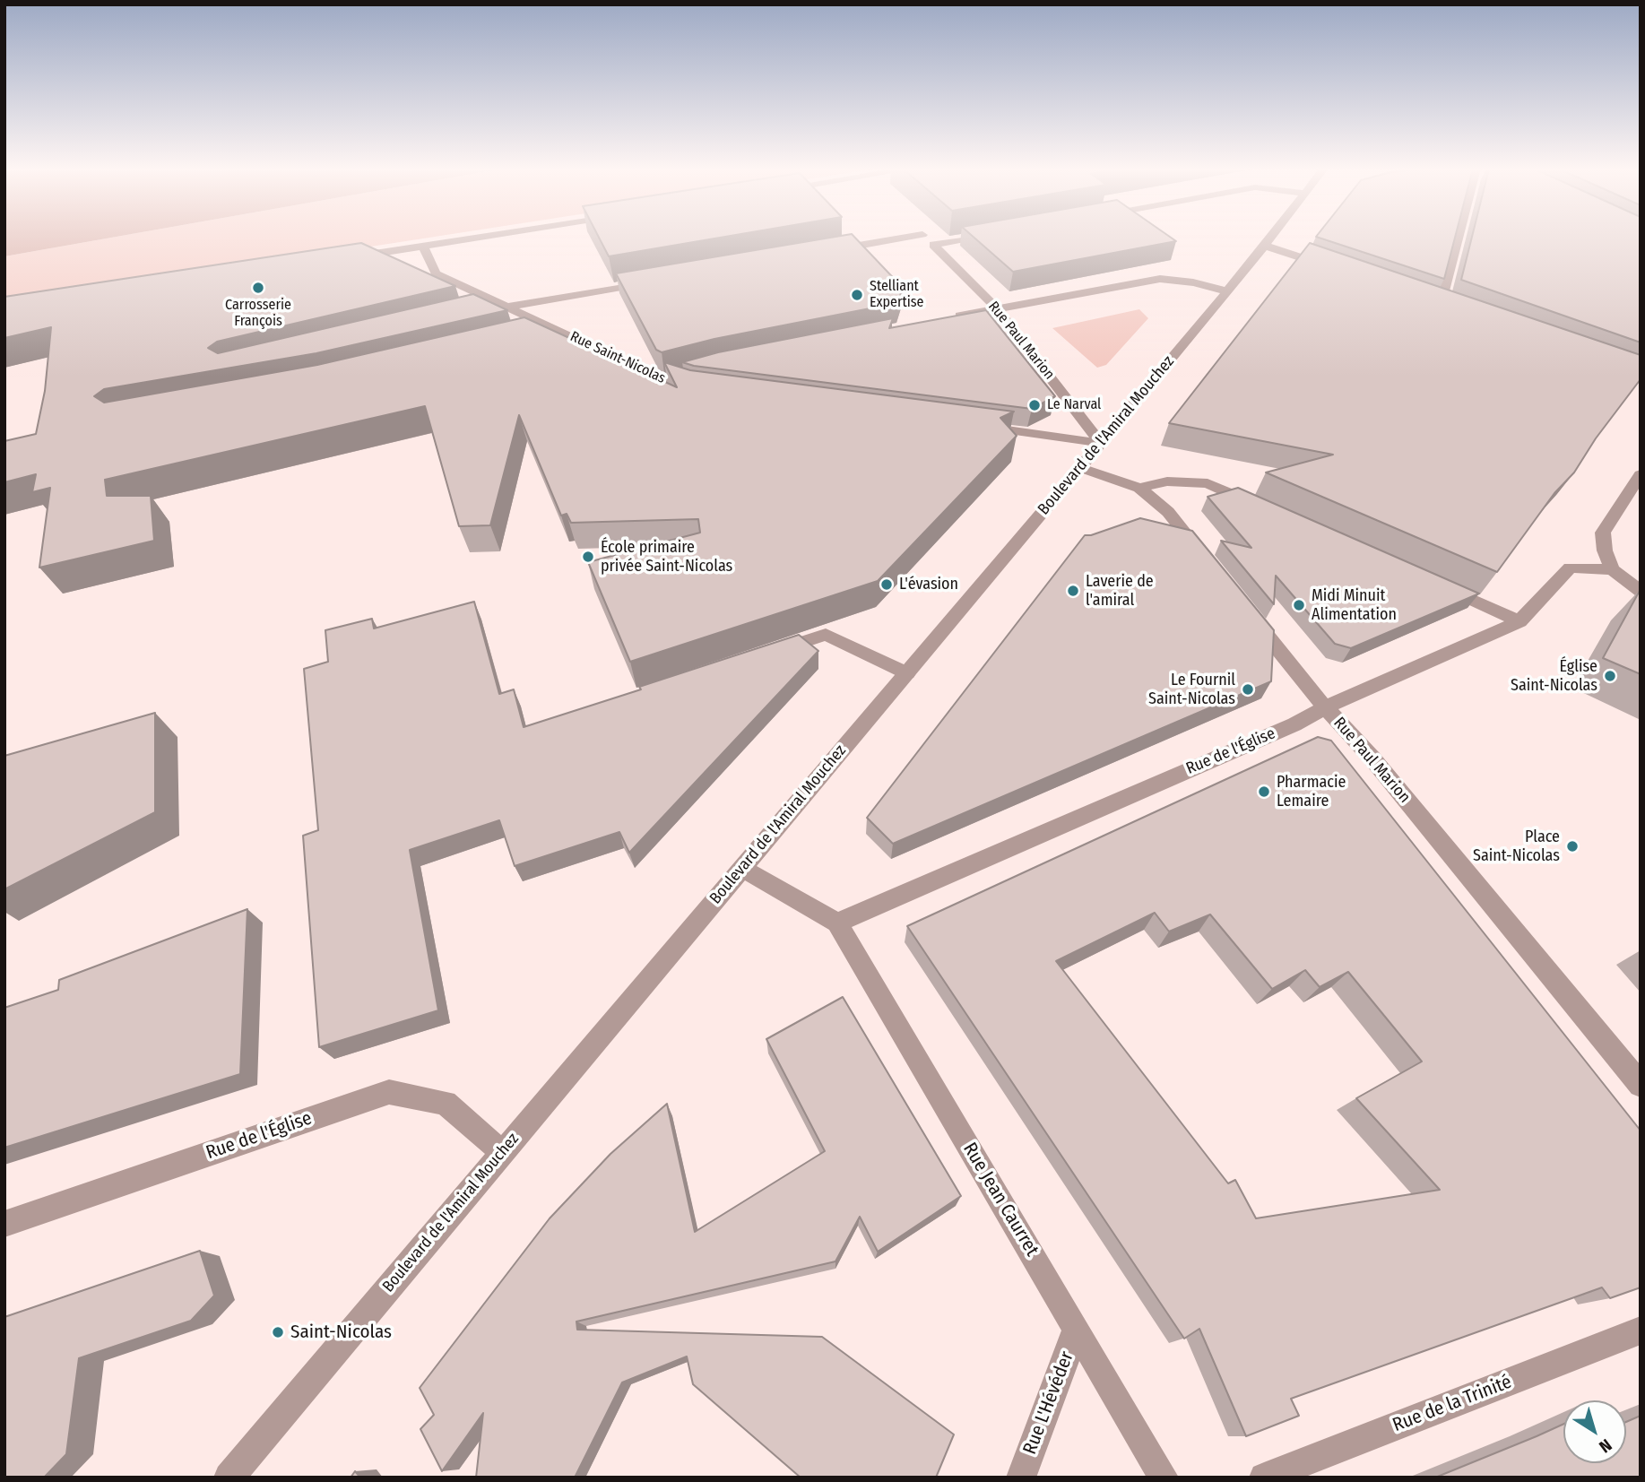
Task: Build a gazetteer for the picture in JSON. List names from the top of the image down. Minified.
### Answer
{"streets":{"street":["Rue Paul Marion","Rue Saint-Nicolas","Boulevard de l'Amiral Mouchez","Rue de l'Église","Rue Jean Caurret","Rue L'Hévéder","Rue de la Trinité"]},"crossings":[["Rue Paul Marion","Boulevard de l'Amiral Mouchez"],["Rue Paul Marion","Rue de l'Église"],["Boulevard de l'Amiral Mouchez","Rue de l'Église"],["Rue de l'Église","Rue Jean Caurret"],["Rue Jean Caurret","Rue L'Hévéder"]],"places":["Carrosserie François","Stelliant Expertise","Le Narval","École primaire privée Saint-Nicolas","L'évasion","Laverie de l'amiral","Midi Minuit Alimentation","Église Saint-Nicolas","Le Fournil Saint-Nicolas","Pharmacie Lemaire","Place Saint-Nicolas","Saint-Nicolas"],"north":"bottom right"}
